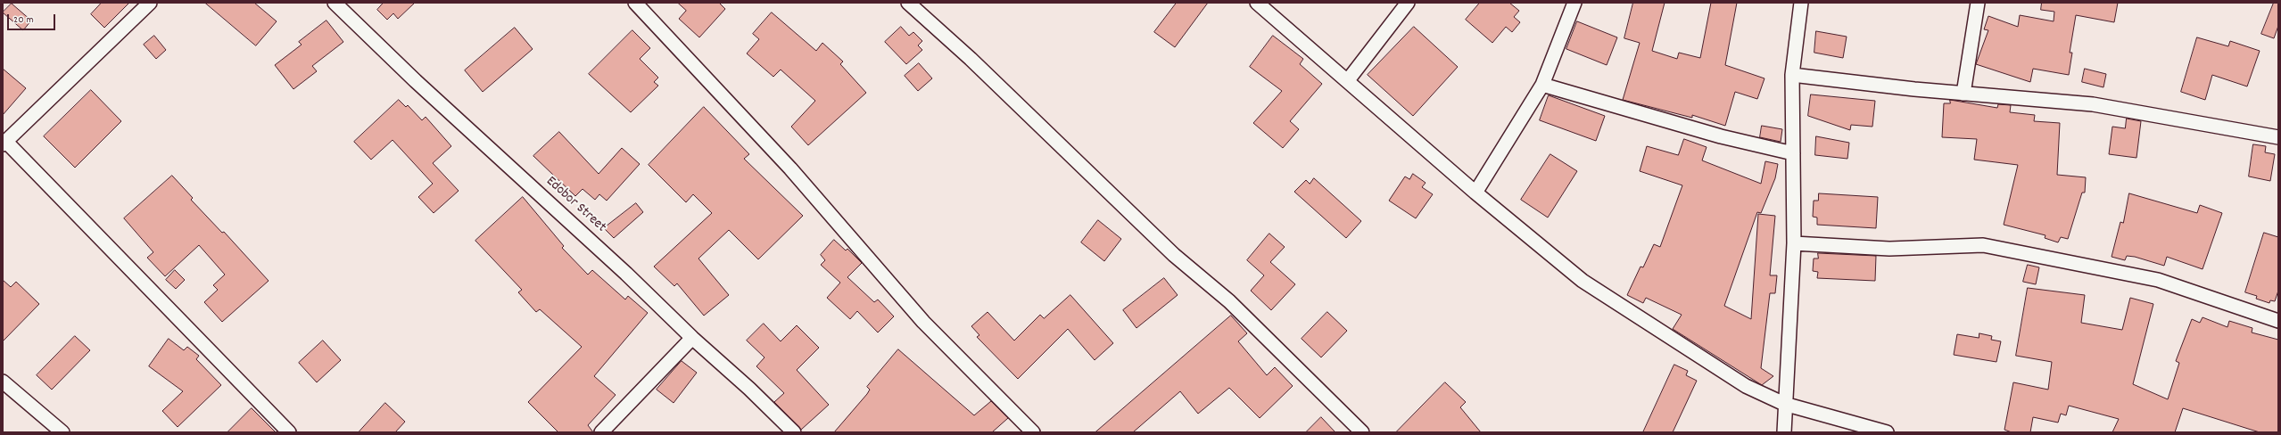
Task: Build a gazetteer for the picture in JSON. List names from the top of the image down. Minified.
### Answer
{"streets":{"street":["Edobor Street"]},"scale_bar":"20 m"}
